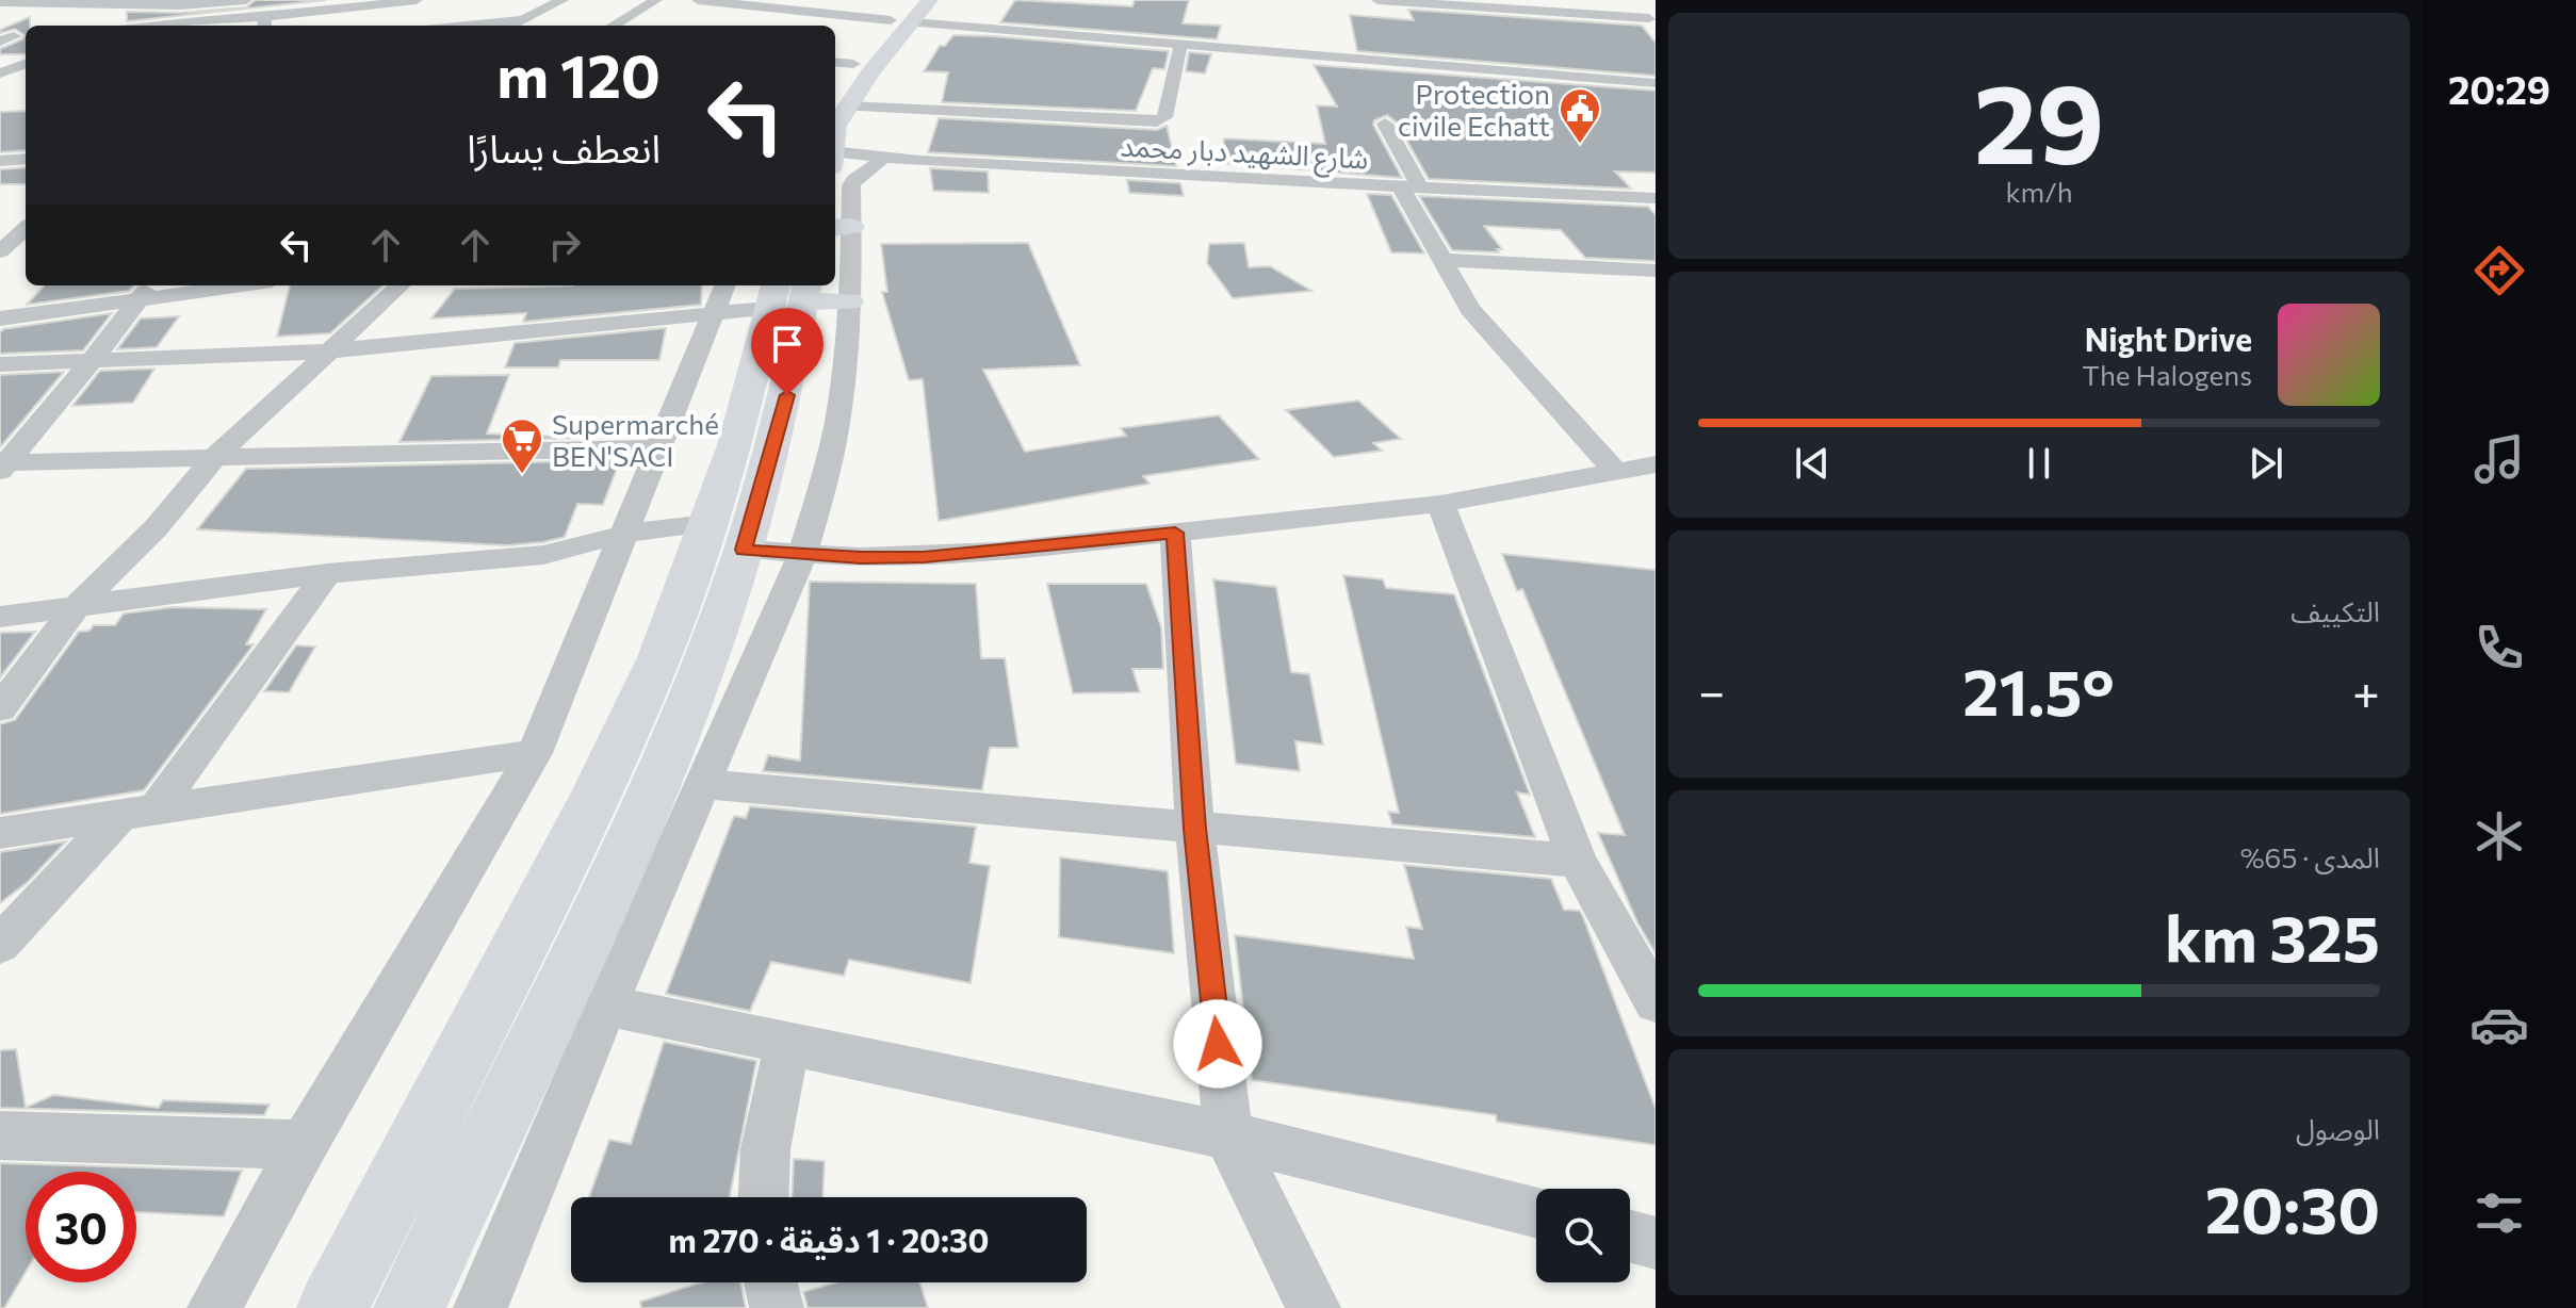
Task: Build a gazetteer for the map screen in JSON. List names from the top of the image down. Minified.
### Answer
{"streets":{"street":["شارع الشهيد دبار محمد"]},"places":{"public building":["Protection civile Echatt"],"supermarket":["Supermarché BEN'SACI"]},"page":{"tabs":"20:29","tile":[["29","km/h"],"التكييف",["المدى · 65%","325 km"],["الوصول","20:30"]],"turn":["120 m","انعطف يسارًا"],"song":["Night Drive","The Halogens"],"heat":["−","21.5°","+"],"limit":"30","trip":"20:30 · 1 دقيقة · 270 m"}}
